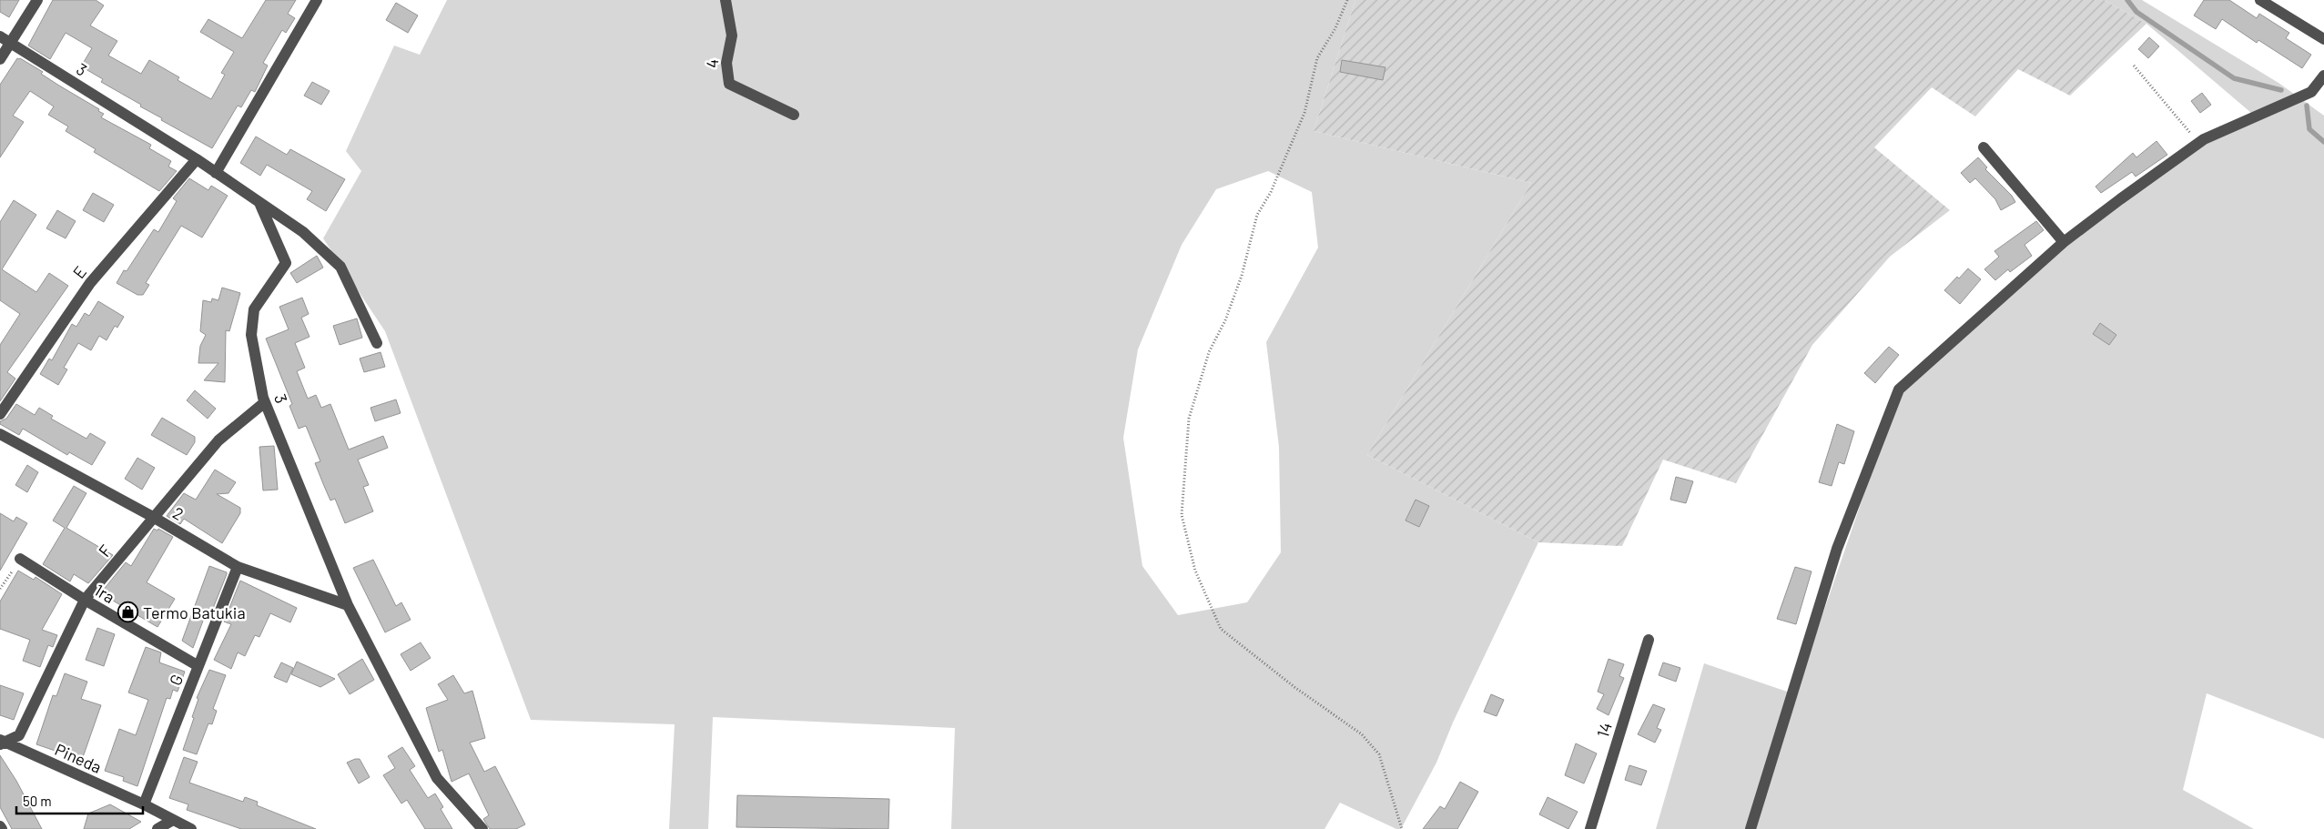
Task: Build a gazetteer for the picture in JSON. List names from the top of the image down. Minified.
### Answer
{"streets":{"street":["4","3","E","2","F","1ra","G","14","Pineda"]},"crossings":[["3","E"],["3","2"],["3","F"],["2","F"],["2","G"],["F","1ra"],["F","Pineda"],["1ra","G"],["G","Pineda"]],"places":{"shop":["Termo Batukia"]},"scale_bar":"50 m"}
